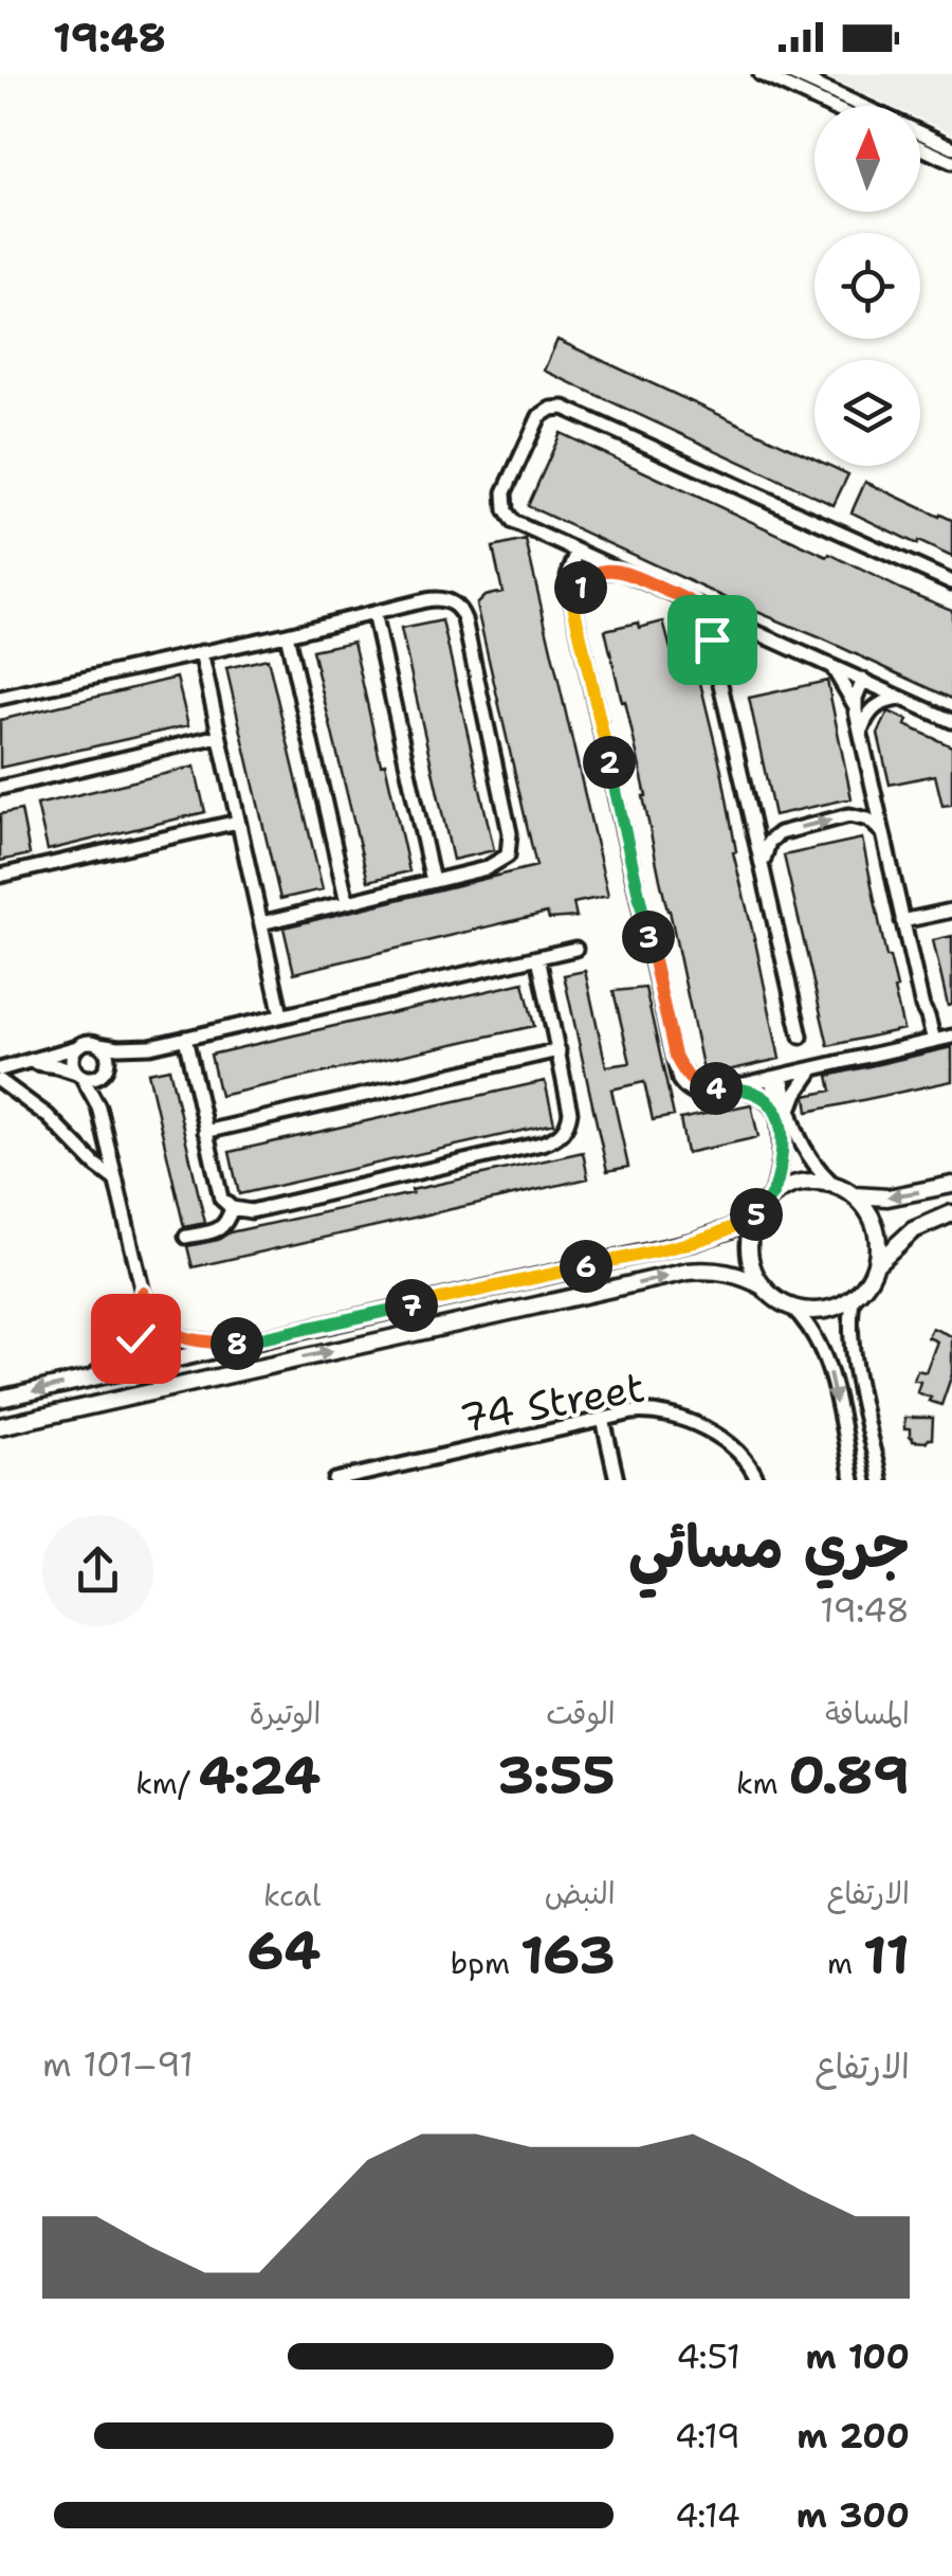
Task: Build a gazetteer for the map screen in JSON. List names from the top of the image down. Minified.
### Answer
{"streets":{"street":["74 Street"]},"north":"top","page":{"status":"19:48","pins":["1","2","3","4","5","6","7","8"],"heading":["جري مسائي","19:48"],"stats":[["المسافة","0.89 km"],["الوقت","3:55"],["الوتيرة","4:24 /km"],["الارتفاع","11 m"],["النبض","163 bpm"],["kcal","64"]],"chart":["الارتفاع","91–101 m"],"list":[{"name":"100 m","note":"4:51"},{"name":"200 m","note":"4:19"},{"name":"300 m","note":"4:14"}]}}
